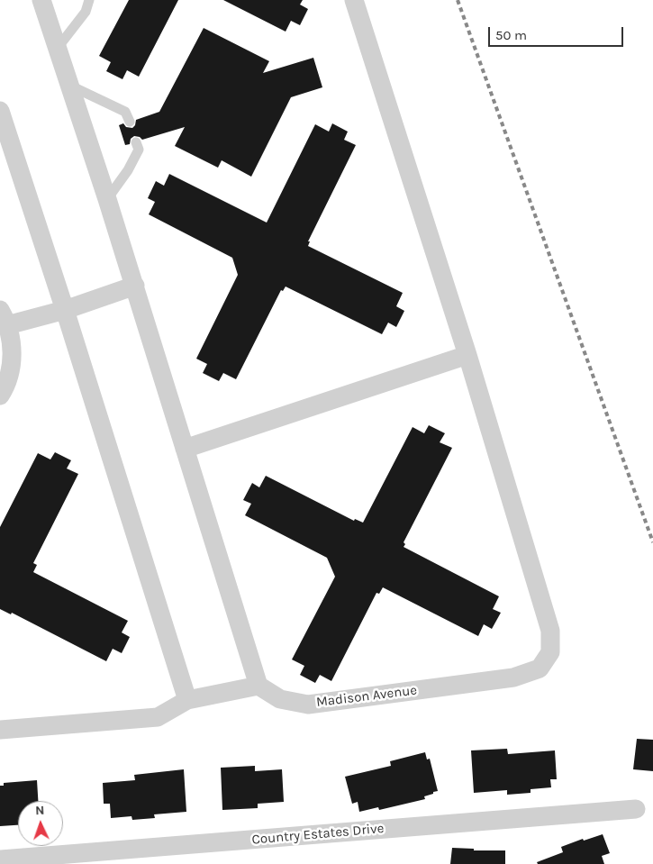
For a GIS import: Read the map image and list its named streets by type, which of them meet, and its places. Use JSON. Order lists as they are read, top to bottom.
{
  "streets": {
    "street": ["Madison Avenue", "Country Estates Drive"]
  },
  "scale_bar": "50 m",
  "north": "top"
}
